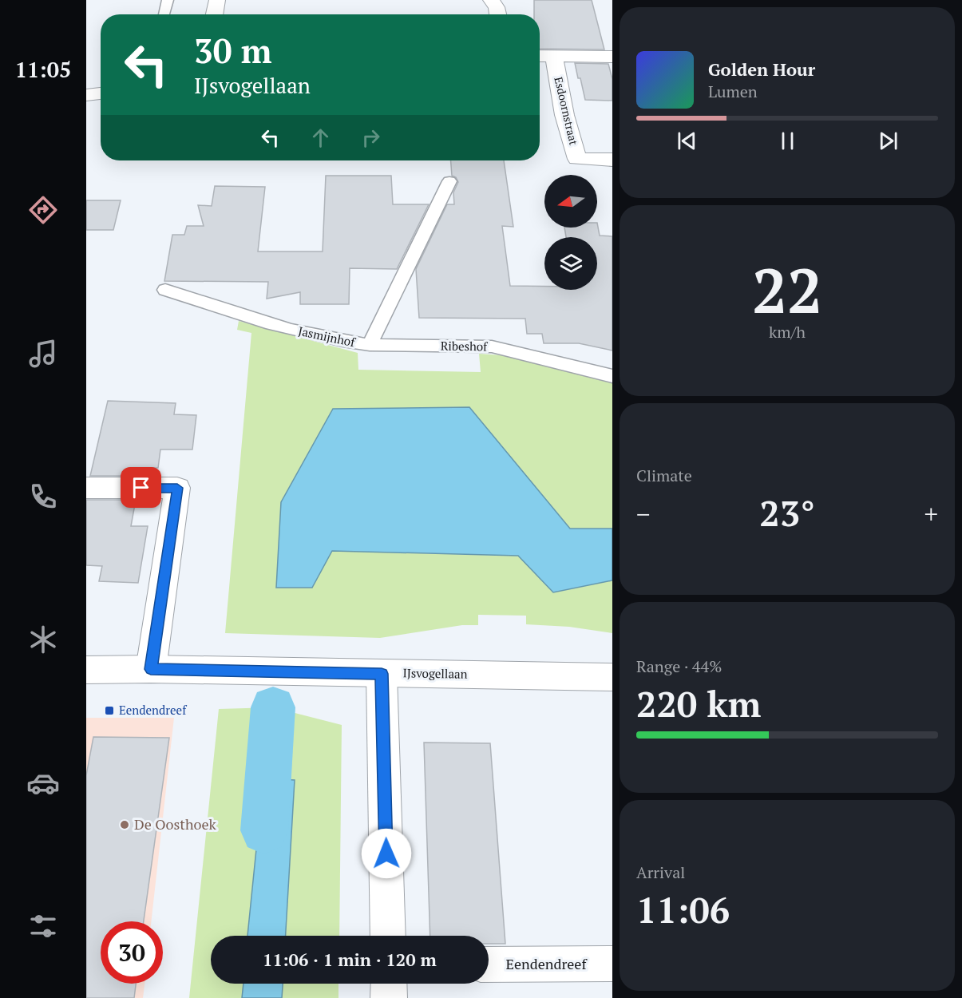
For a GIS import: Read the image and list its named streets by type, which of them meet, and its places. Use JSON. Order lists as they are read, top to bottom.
{
  "streets": {
    "street": ["Esdoornstraat", "IJsvogellaan", "Eendendreef"],
    "lane": ["Jasmijnhof", "Ribeshof"]
  },
  "crossings": [
    ["Jasmijnhof", "Ribeshof"]
  ],
  "places": {
    "transit": ["Eendendreef"],
    "other": ["De Oosthoek"]
  },
  "north": "left",
  "page": {
    "tabs": "11:05",
    "turn": ["30 m", "IJsvogellaan"],
    "song": ["Golden Hour", "Lumen"],
    "tile": [
      ["22", "km/h"],
      "Climate",
      ["Range · 44%", "220 km"],
      ["Arrival", "11:06"]
    ],
    "heat": ["−", "23°", "+"],
    "limit": "30",
    "trip": "11:06 · 1 min · 120 m"
  }
}
